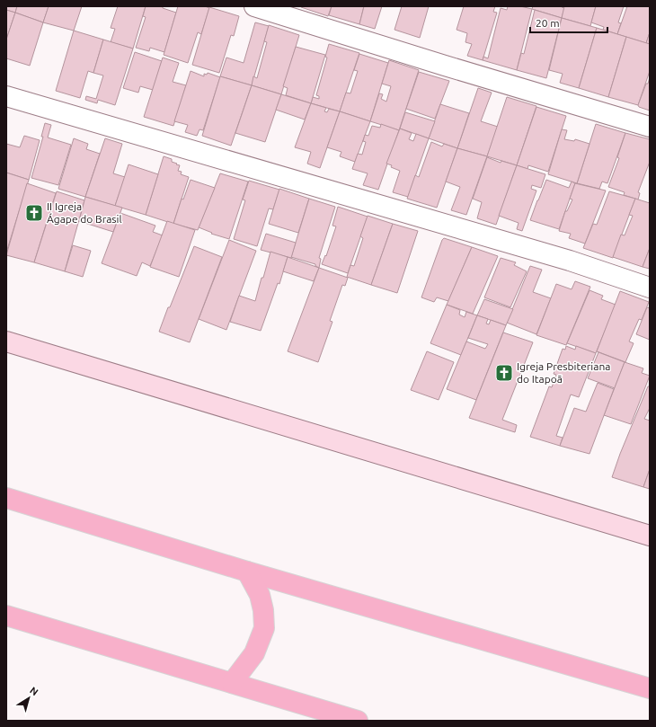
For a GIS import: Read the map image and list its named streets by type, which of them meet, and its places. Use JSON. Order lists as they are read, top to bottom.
{
  "places": {
    "church": ["II Igreja Ágape do Brasil", "Igreja Presbiteriana do Itapoã"]
  },
  "scale_bar": "20 m",
  "north": "top right"
}
